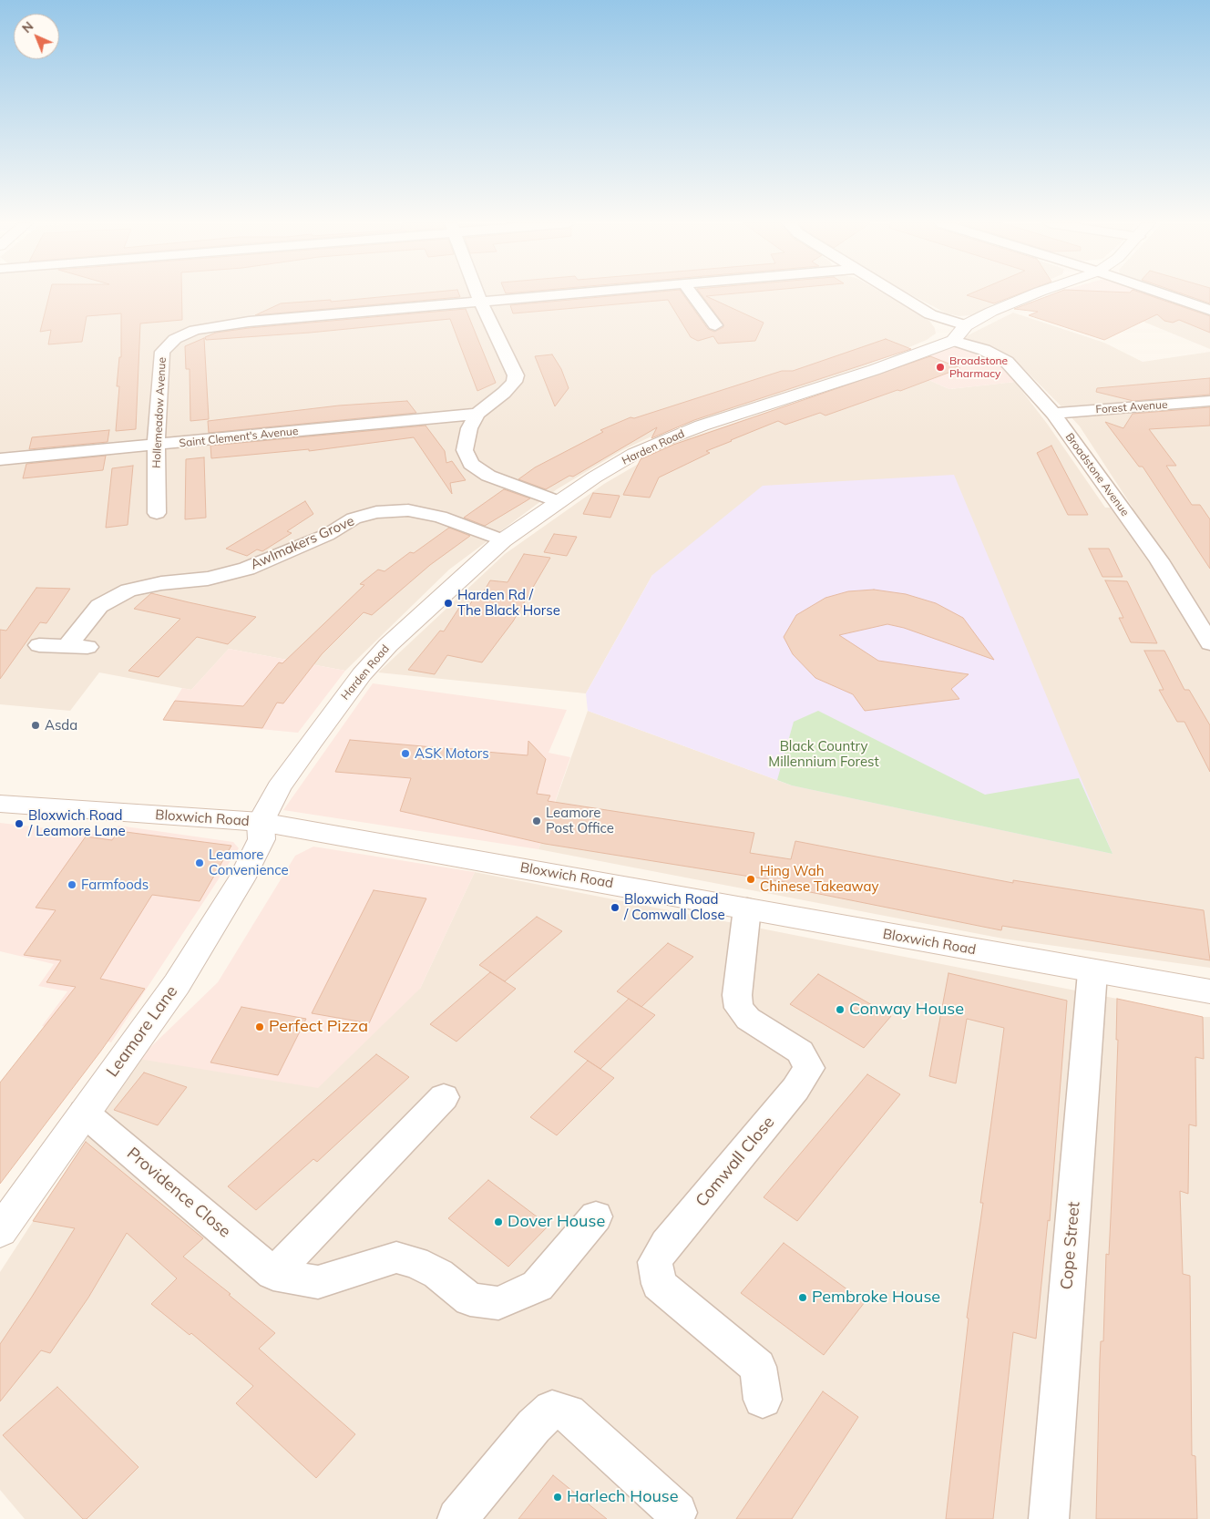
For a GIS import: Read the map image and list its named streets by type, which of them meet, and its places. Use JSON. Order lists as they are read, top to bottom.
{
  "streets": {
    "street": [
      "Forest Avenue",
      "Hollemeadow Avenue",
      "Saint Clement's Avenue",
      "Harden Road",
      "Broadstone Avenue",
      "Awlmakers Grove",
      "Bloxwich Road",
      "Leamore Lane",
      "Comwall Close",
      "Providence Close",
      "Cope Street"
    ]
  },
  "crossings": [
    ["Forest Avenue", "Broadstone Avenue"],
    ["Hollemeadow Avenue", "Saint Clement's Avenue"],
    ["Harden Road", "Broadstone Avenue"],
    ["Harden Road", "Awlmakers Grove"],
    ["Harden Road", "Bloxwich Road"],
    ["Harden Road", "Leamore Lane"],
    ["Bloxwich Road", "Leamore Lane"],
    ["Bloxwich Road", "Comwall Close"],
    ["Bloxwich Road", "Cope Street"],
    ["Leamore Lane", "Providence Close"]
  ],
  "parks": ["Black Country Millennium Forest"],
  "places": [
    "Broadstone Pharmacy",
    "Harden Rd / The Black Horse",
    "Asda",
    "ASK Motors",
    "Leamore Post Office",
    "Bloxwich Road / Leamore Lane",
    "Leamore Convenience",
    "Hing Wah Chinese Takeaway",
    "Farmfoods",
    "Bloxwich Road / Comwall Close",
    "Conway House",
    "Perfect Pizza",
    "Dover House",
    "Pembroke House",
    "Harlech House"
  ],
  "north": "top left"
}
